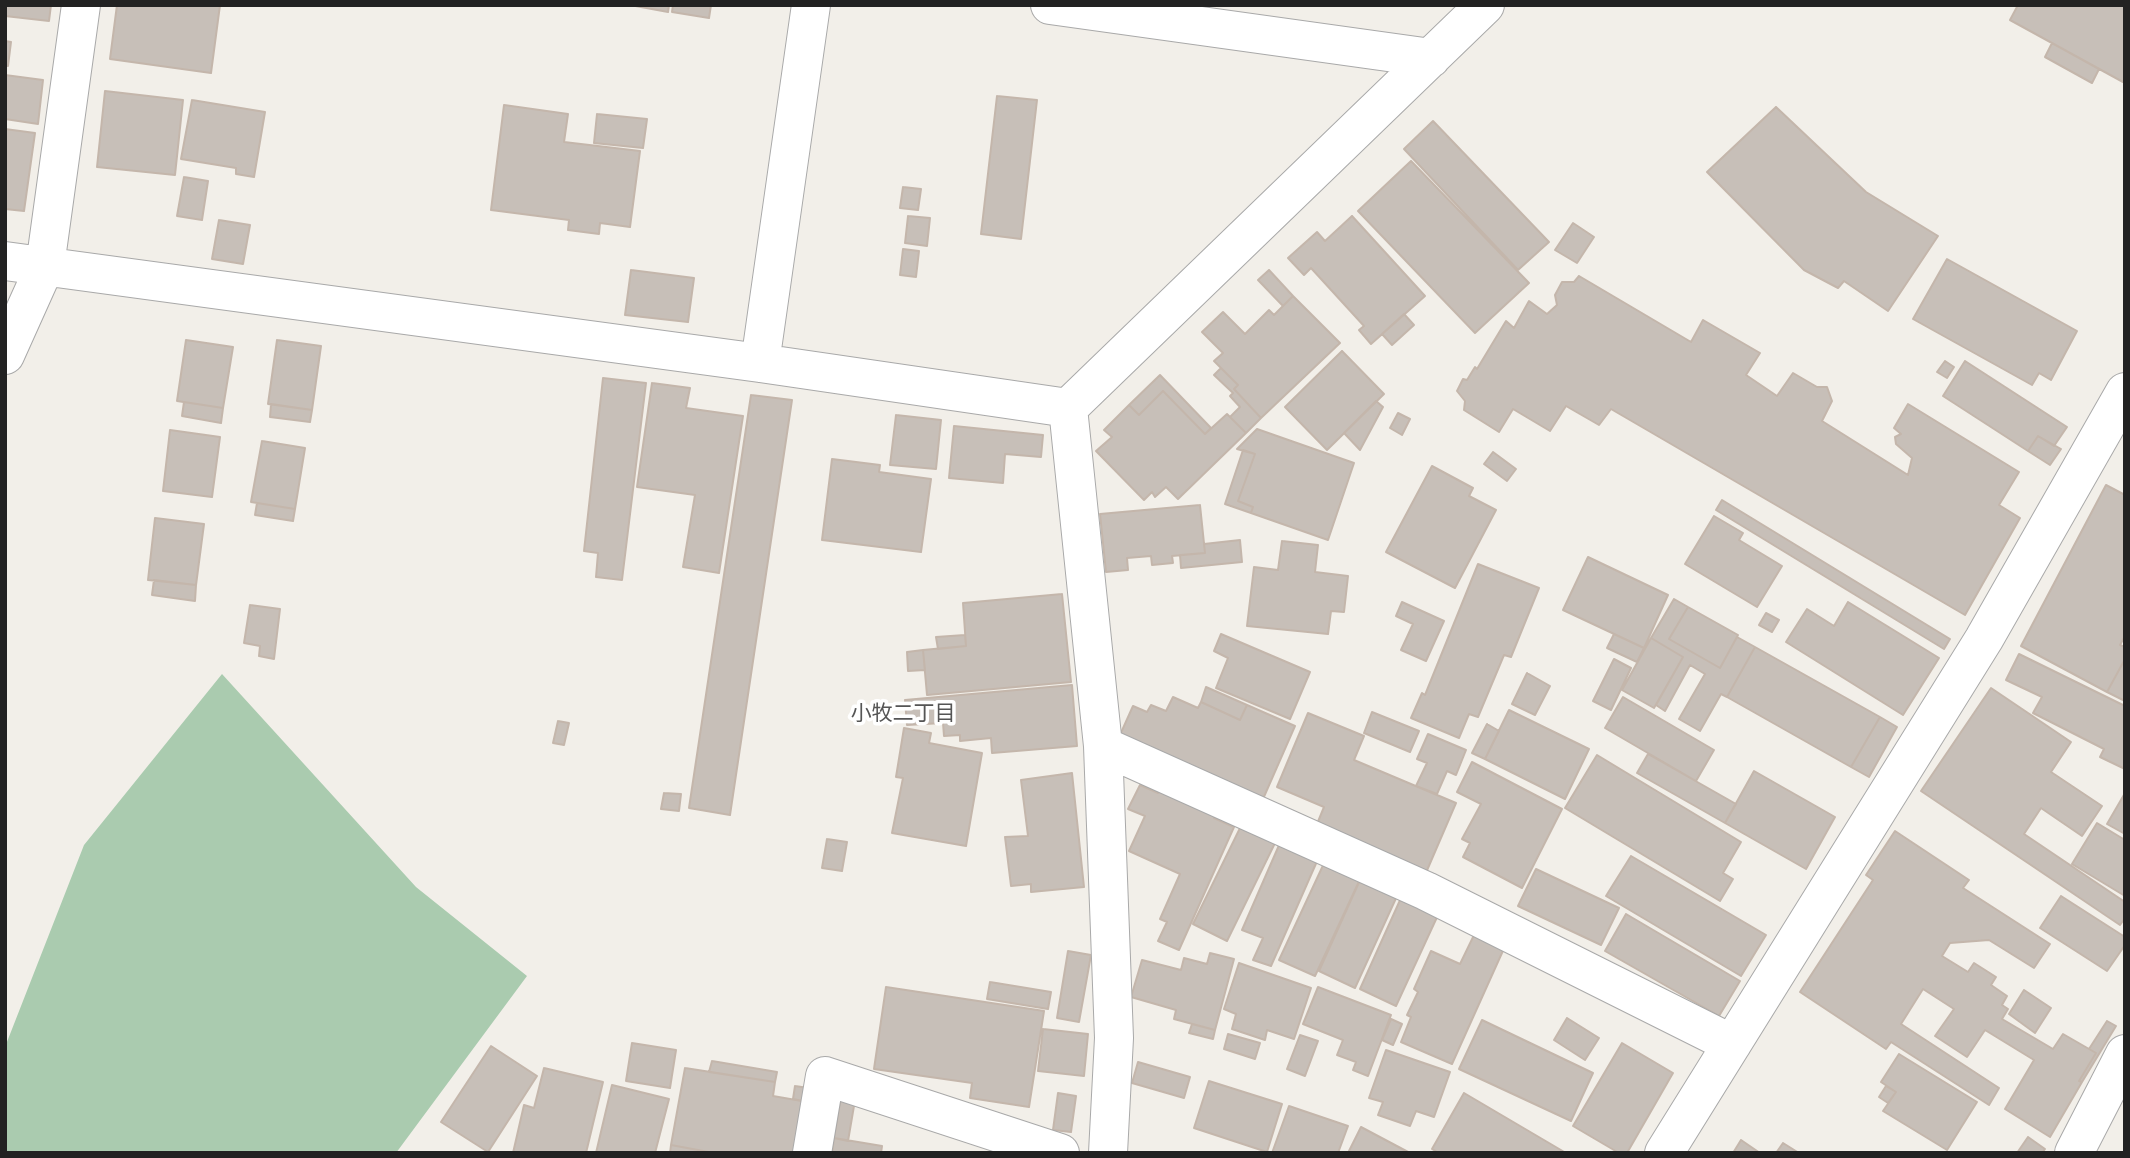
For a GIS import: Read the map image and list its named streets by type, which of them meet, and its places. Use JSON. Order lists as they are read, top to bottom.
{
  "districts": ["小牧二丁目"]
}
